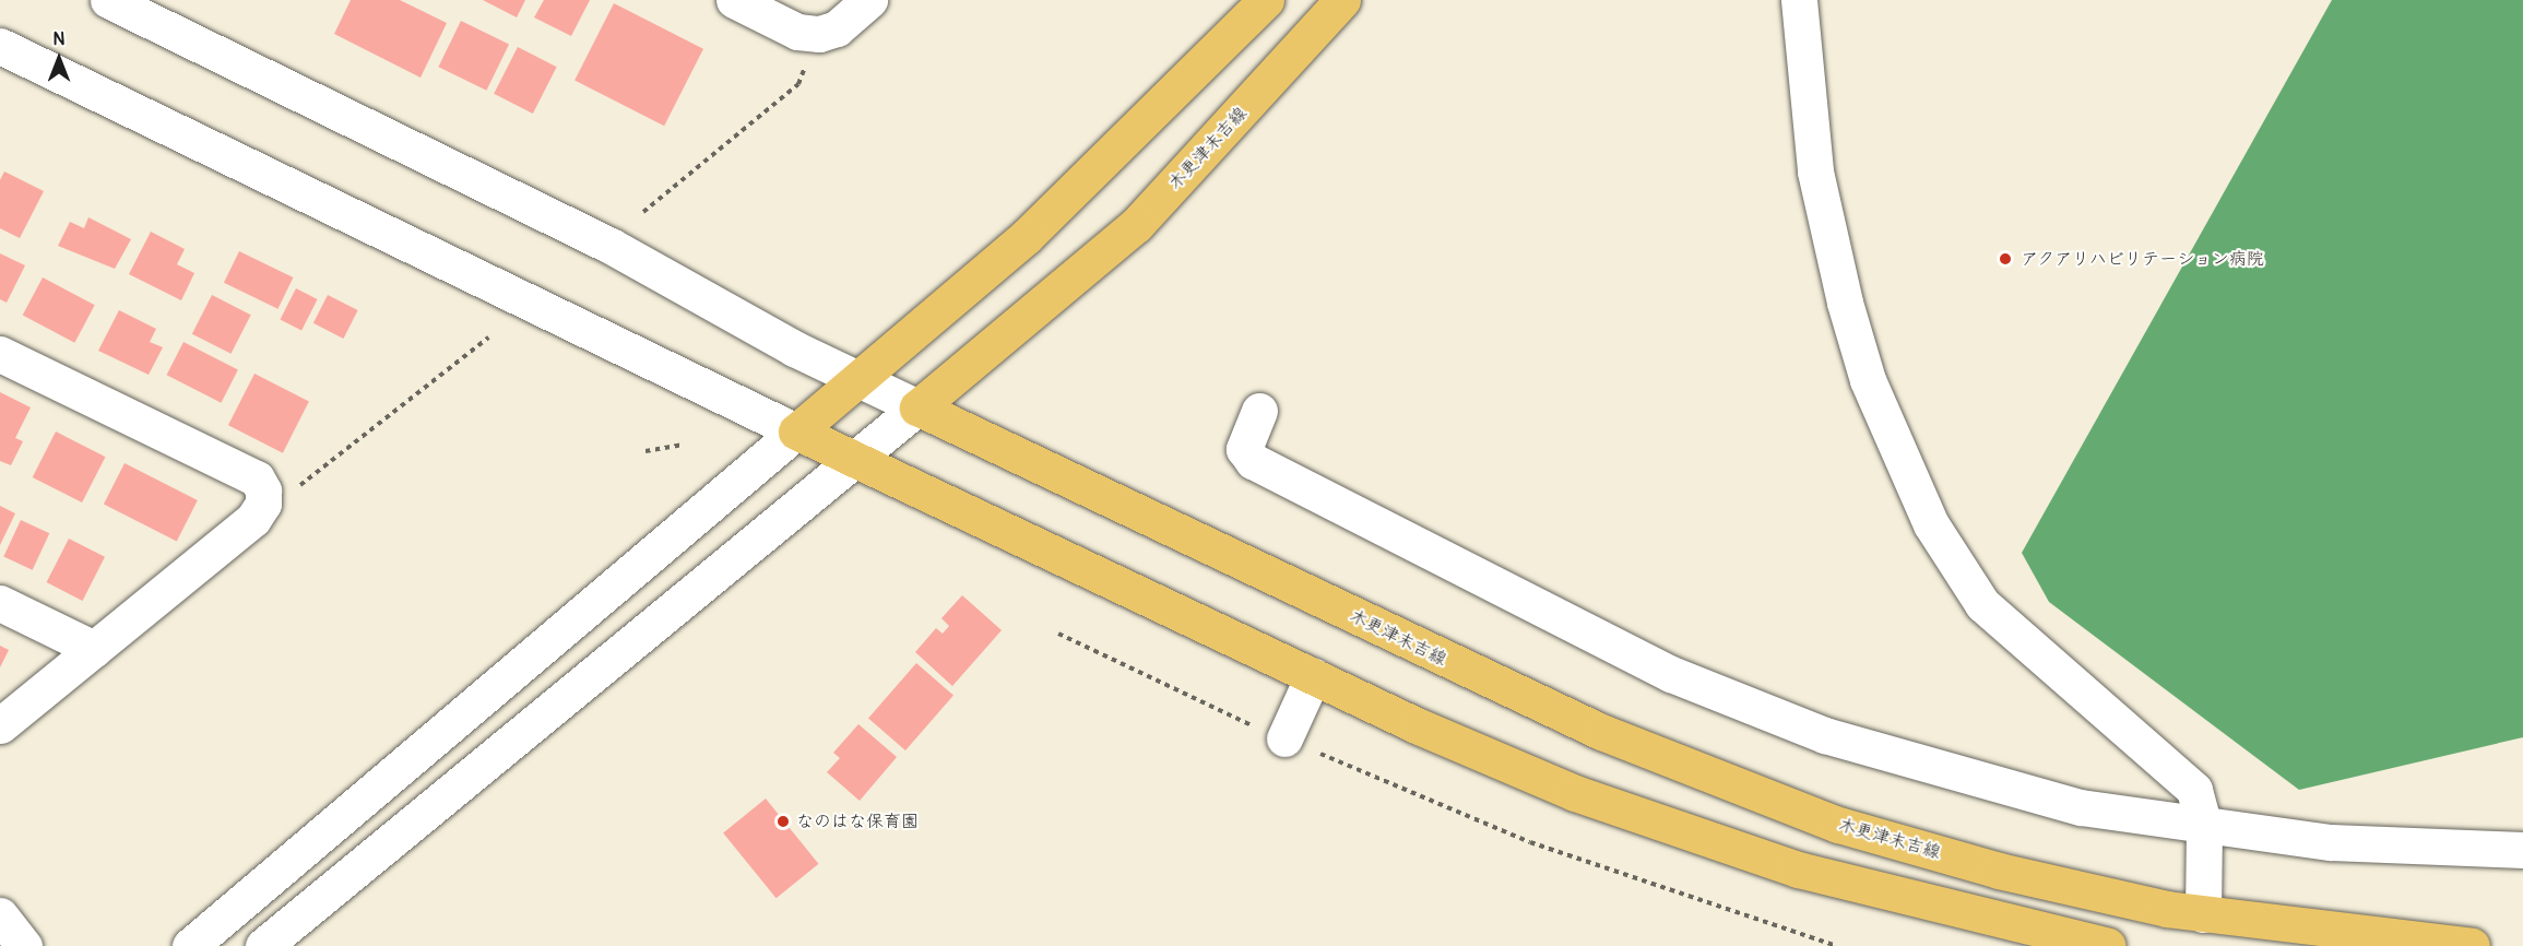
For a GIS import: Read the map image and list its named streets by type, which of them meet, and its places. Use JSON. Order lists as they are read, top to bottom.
{
  "streets": {
    "main road": ["木更津末吉線"]
  },
  "places": ["アクアリハビリテーション病院", "なのはな保育園"],
  "north": "top"
}
